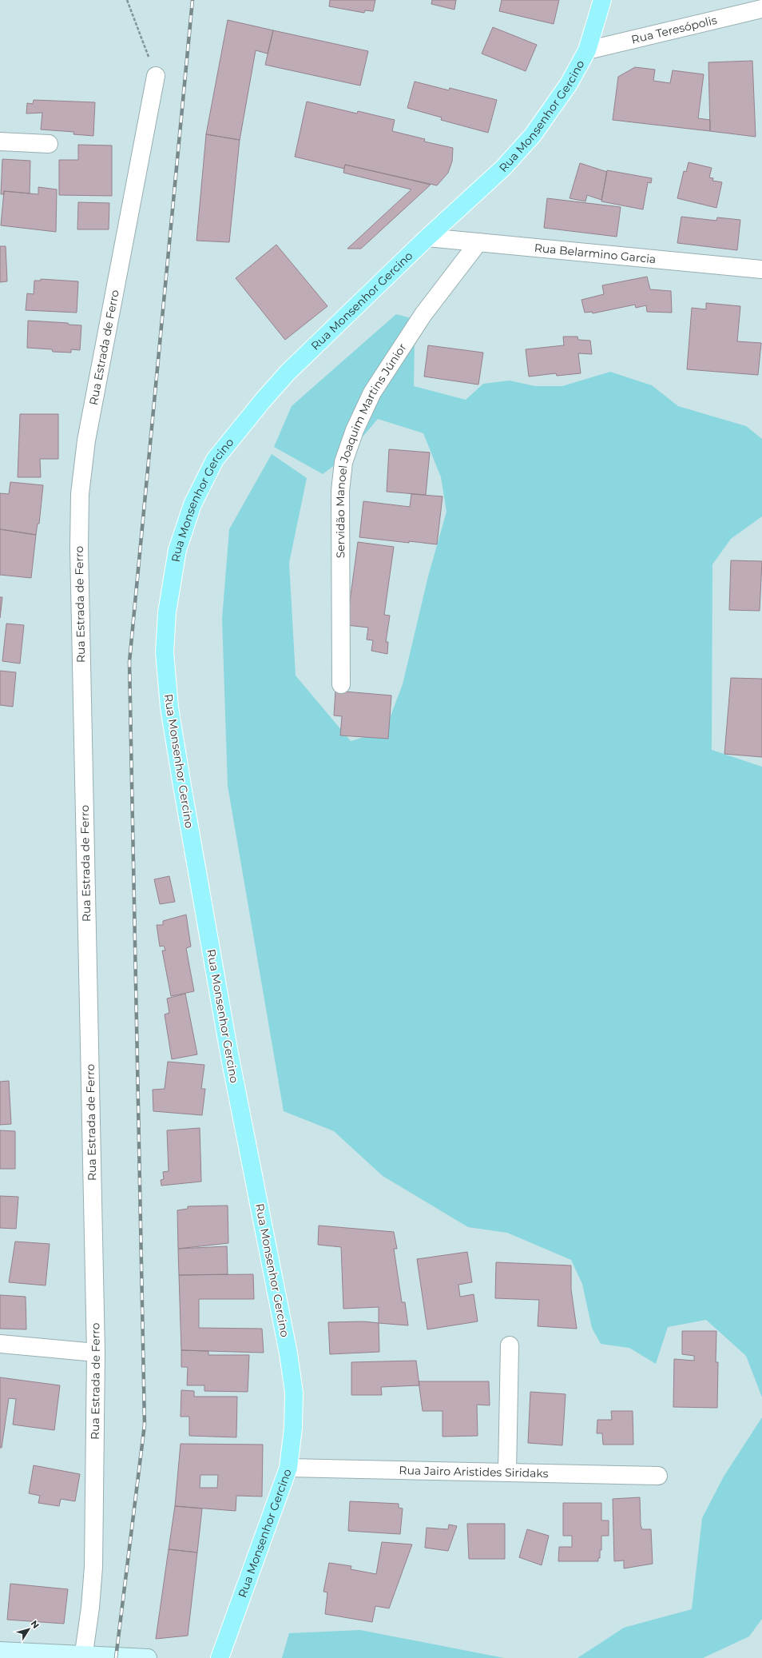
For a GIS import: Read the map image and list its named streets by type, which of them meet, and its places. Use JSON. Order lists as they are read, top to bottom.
{
  "streets": {
    "main road": ["Rua Monsenhor Gercino"],
    "street": [
      "Rua Teresópolis",
      "Rua Belarmino Garcia",
      "Rua Estrada de Ferro",
      "Servidão Manoel Joaquim Martins Júnior",
      "Rua Jairo Aristides Siridaks"
    ]
  },
  "crossings": [
    ["Rua Teresópolis", "Rua Monsenhor Gercino"],
    ["Rua Monsenhor Gercino", "Rua Belarmino Garcia"],
    ["Rua Monsenhor Gercino", "Rua Jairo Aristides Siridaks"],
    ["Rua Belarmino Garcia", "Servidão Manoel Joaquim Martins Júnior"]
  ],
  "north": "top right"
}
